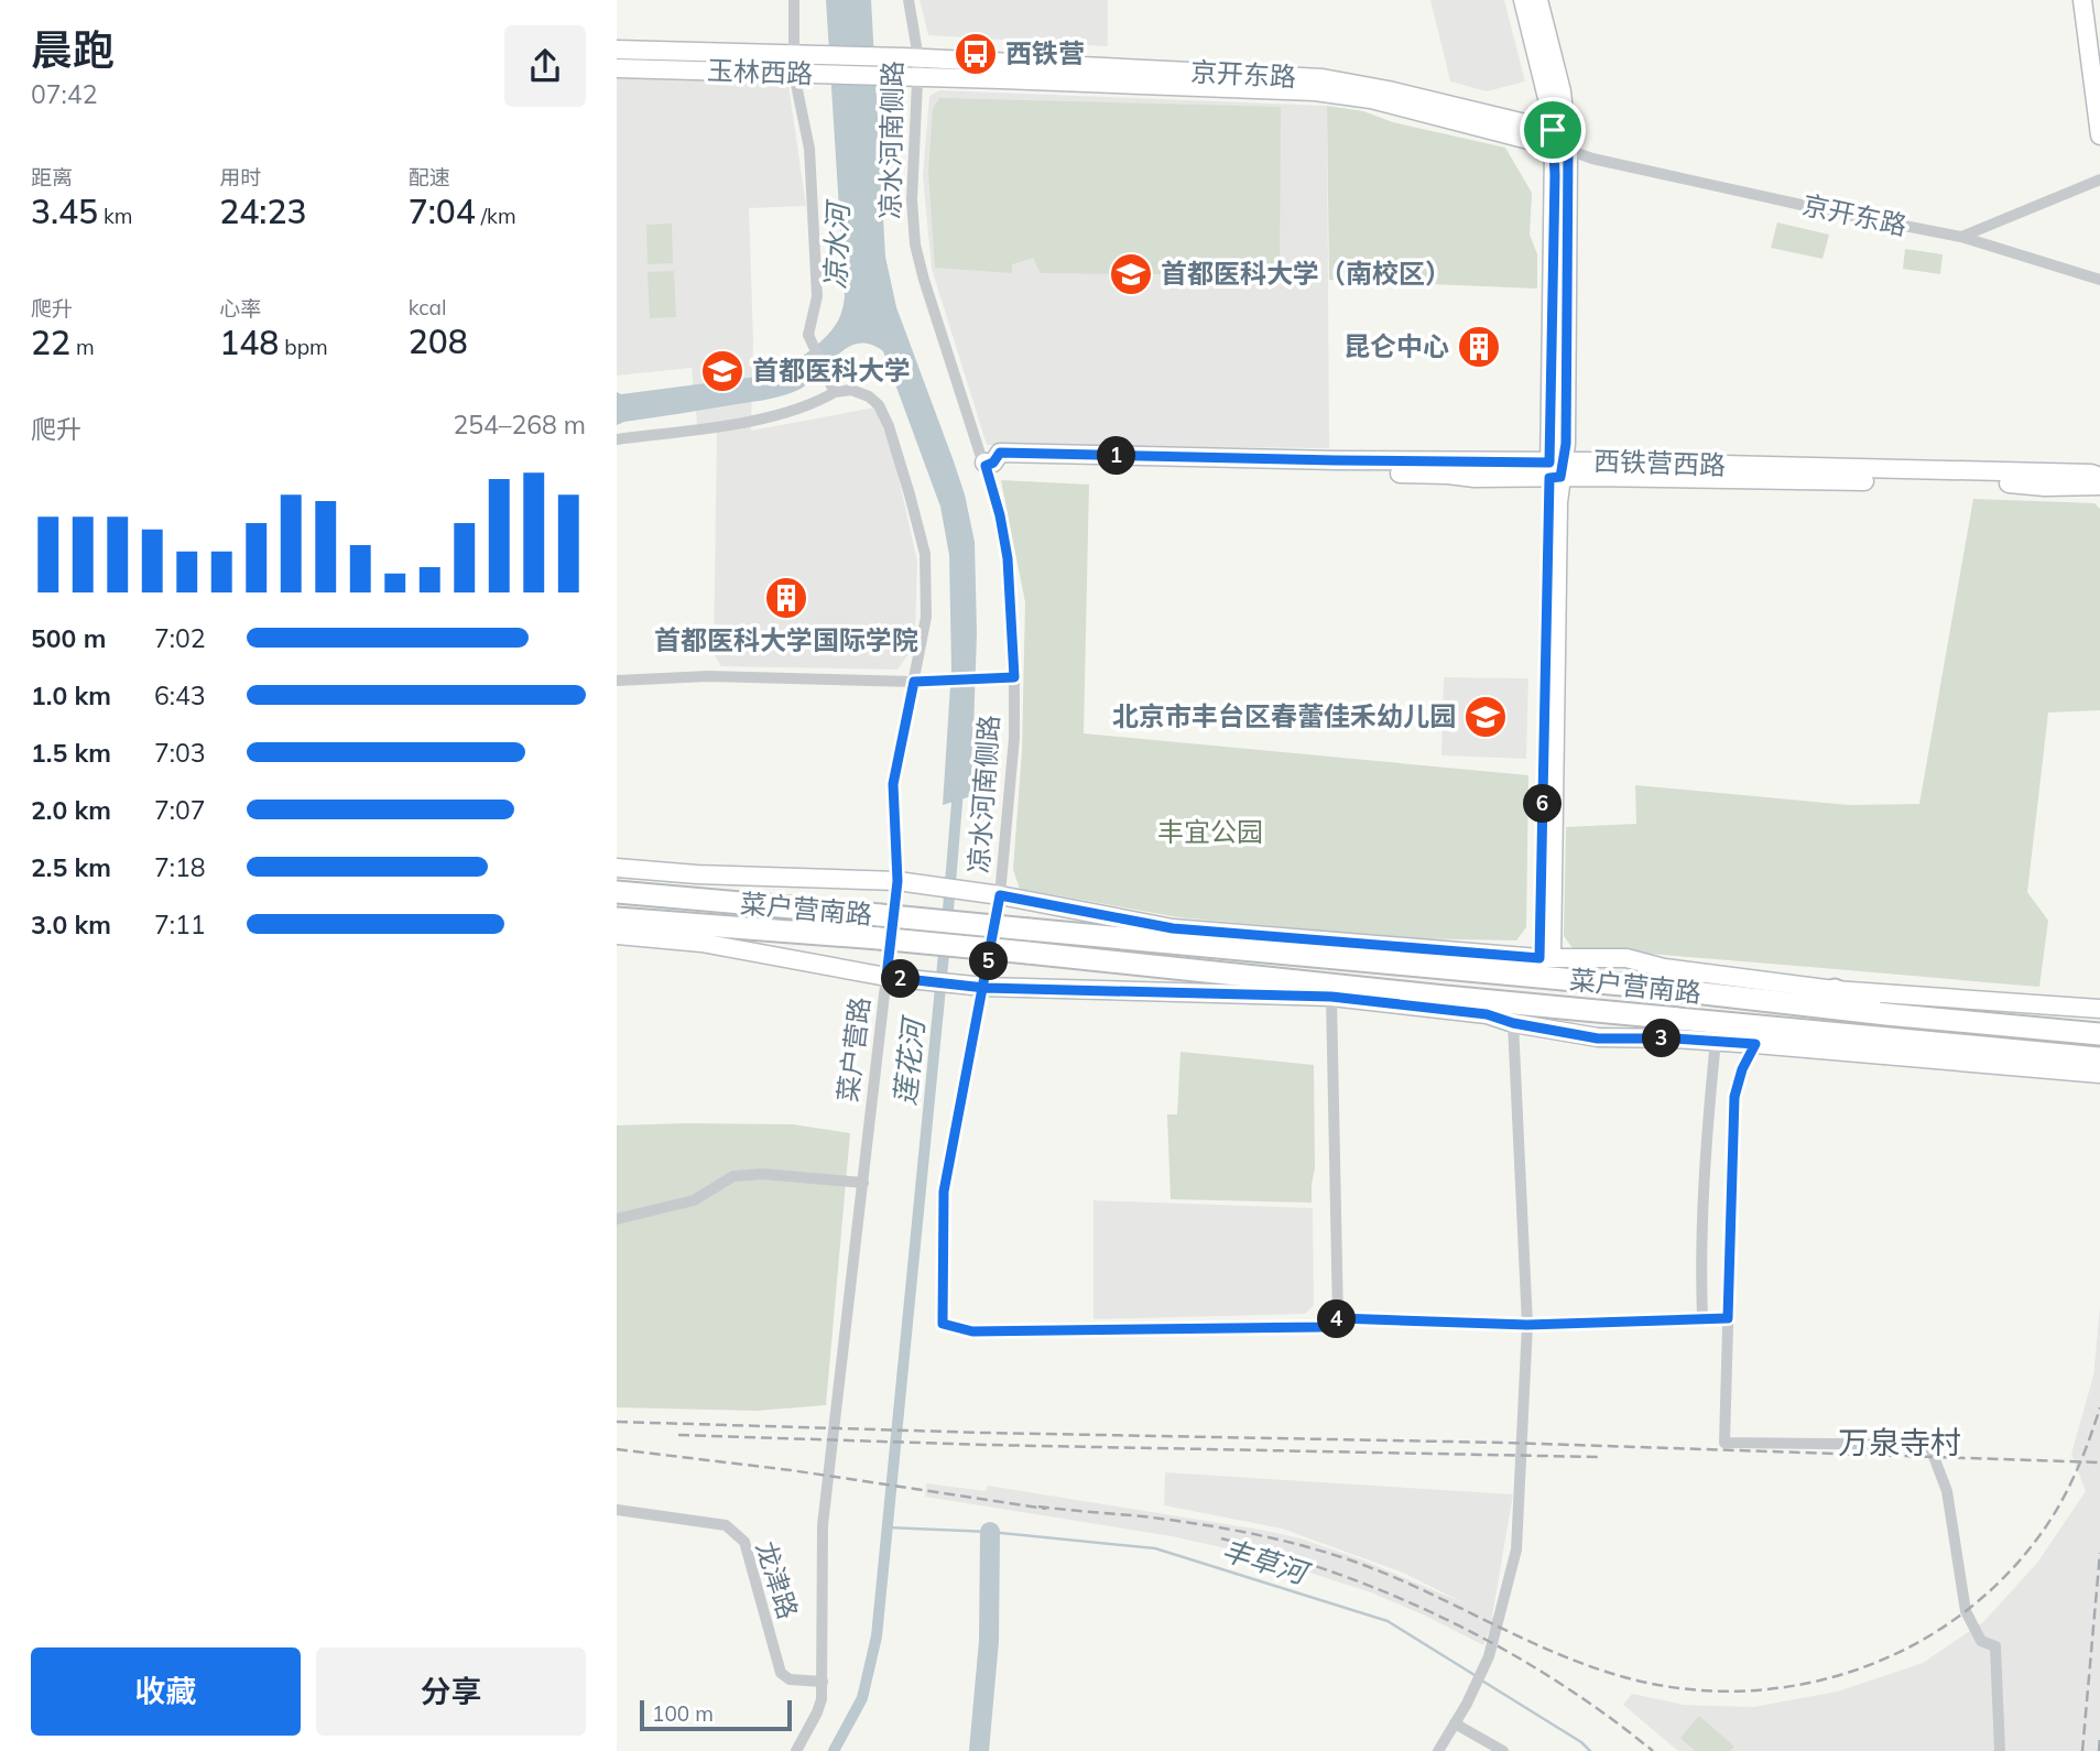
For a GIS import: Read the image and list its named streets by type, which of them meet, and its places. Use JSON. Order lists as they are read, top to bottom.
{
  "streets": {
    "highway": ["菜户营南路"],
    "street": [
      "玉林西路",
      "京开东路",
      "凉水河南侧路",
      "西铁营西路",
      "菜户营路",
      "龙津路"
    ]
  },
  "crossings": [
    ["玉林西路", "京开东路"],
    ["玉林西路", "凉水河南侧路"],
    ["京开东路", "凉水河南侧路"],
    ["凉水河南侧路", "西铁营西路"],
    ["凉水河南侧路", "菜户营南路"],
    ["菜户营南路", "菜户营路"],
    ["菜户营路", "龙津路"]
  ],
  "districts": ["万泉寺村"],
  "water": ["凉水河", "莲花河", "丰草河"],
  "parks": ["丰宜公园"],
  "places": {
    "bus stop": ["西铁营"],
    "school or university": ["首都医科大学（南校区）", "首都医科大学", "北京市丰台区春蕾佳禾幼儿园"],
    "building": ["昆仑中心", "首都医科大学国际学院"]
  },
  "scale_bar": "100 m",
  "page": {
    "heading": ["晨跑", "07:42"],
    "stats": [
      ["距离", "3.45 km"],
      ["用时", "24:23"],
      ["配速", "7:04 /km"],
      ["爬升", "22 m"],
      ["心率", "148 bpm"],
      ["kcal", "208"]
    ],
    "chart": ["爬升", "254–268 m"],
    "pins": [
      "1",
      "6",
      "5",
      "2",
      "3",
      "4"
    ],
    "list": [
      {
        "name": "500 m",
        "note": "7:02"
      },
      {
        "name": "1.0 km",
        "note": "6:43"
      },
      {
        "name": "1.5 km",
        "note": "7:03"
      },
      {
        "name": "2.0 km",
        "note": "7:07"
      },
      {
        "name": "2.5 km",
        "note": "7:18"
      },
      {
        "name": "3.0 km",
        "note": "7:11"
      }
    ],
    "buttons": ["收藏", "分享"],
    "scale": "100 m"
  }
}
